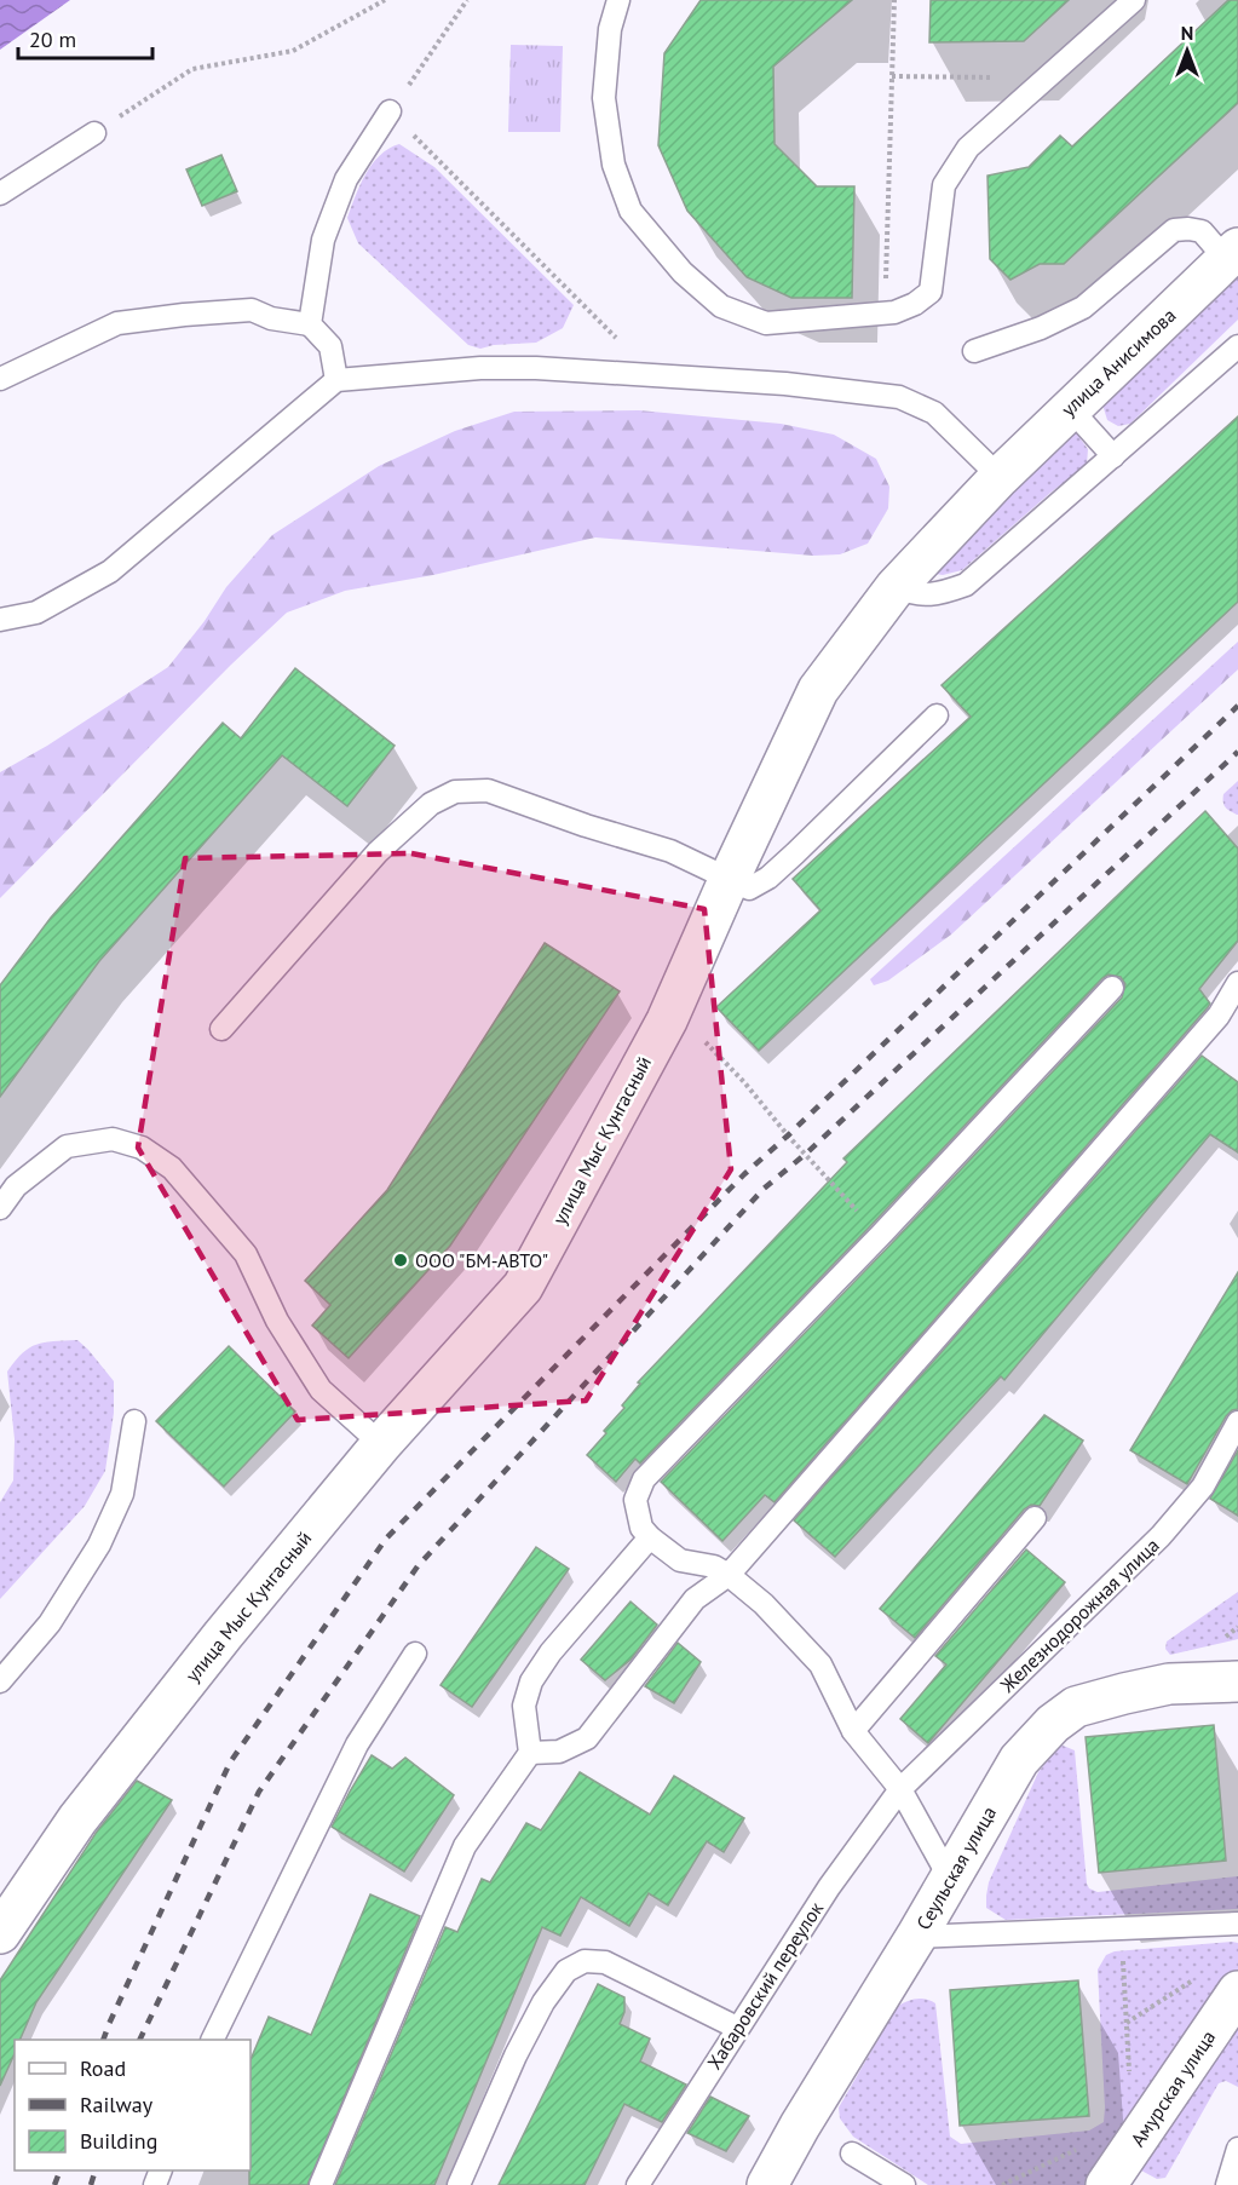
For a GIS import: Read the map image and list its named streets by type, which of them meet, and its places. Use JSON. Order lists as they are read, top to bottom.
{
  "streets": {
    "street": [
      "улица Анисимова",
      "улица Мыс Кунгасный",
      "Сеульская улица",
      "Амурская улица"
    ],
    "lane": ["Железнодорожная улица", "Хабаровский переулок"]
  },
  "crossings": [
    ["улица Анисимова", "улица Мыс Кунгасный"],
    ["Железнодорожная улица", "Хабаровский переулок"]
  ],
  "places": ["ООО \"БМ-АВТО\""],
  "legend": ["Road", "Railway", "Building"],
  "scale_bar": "20 m",
  "north": "top"
}
